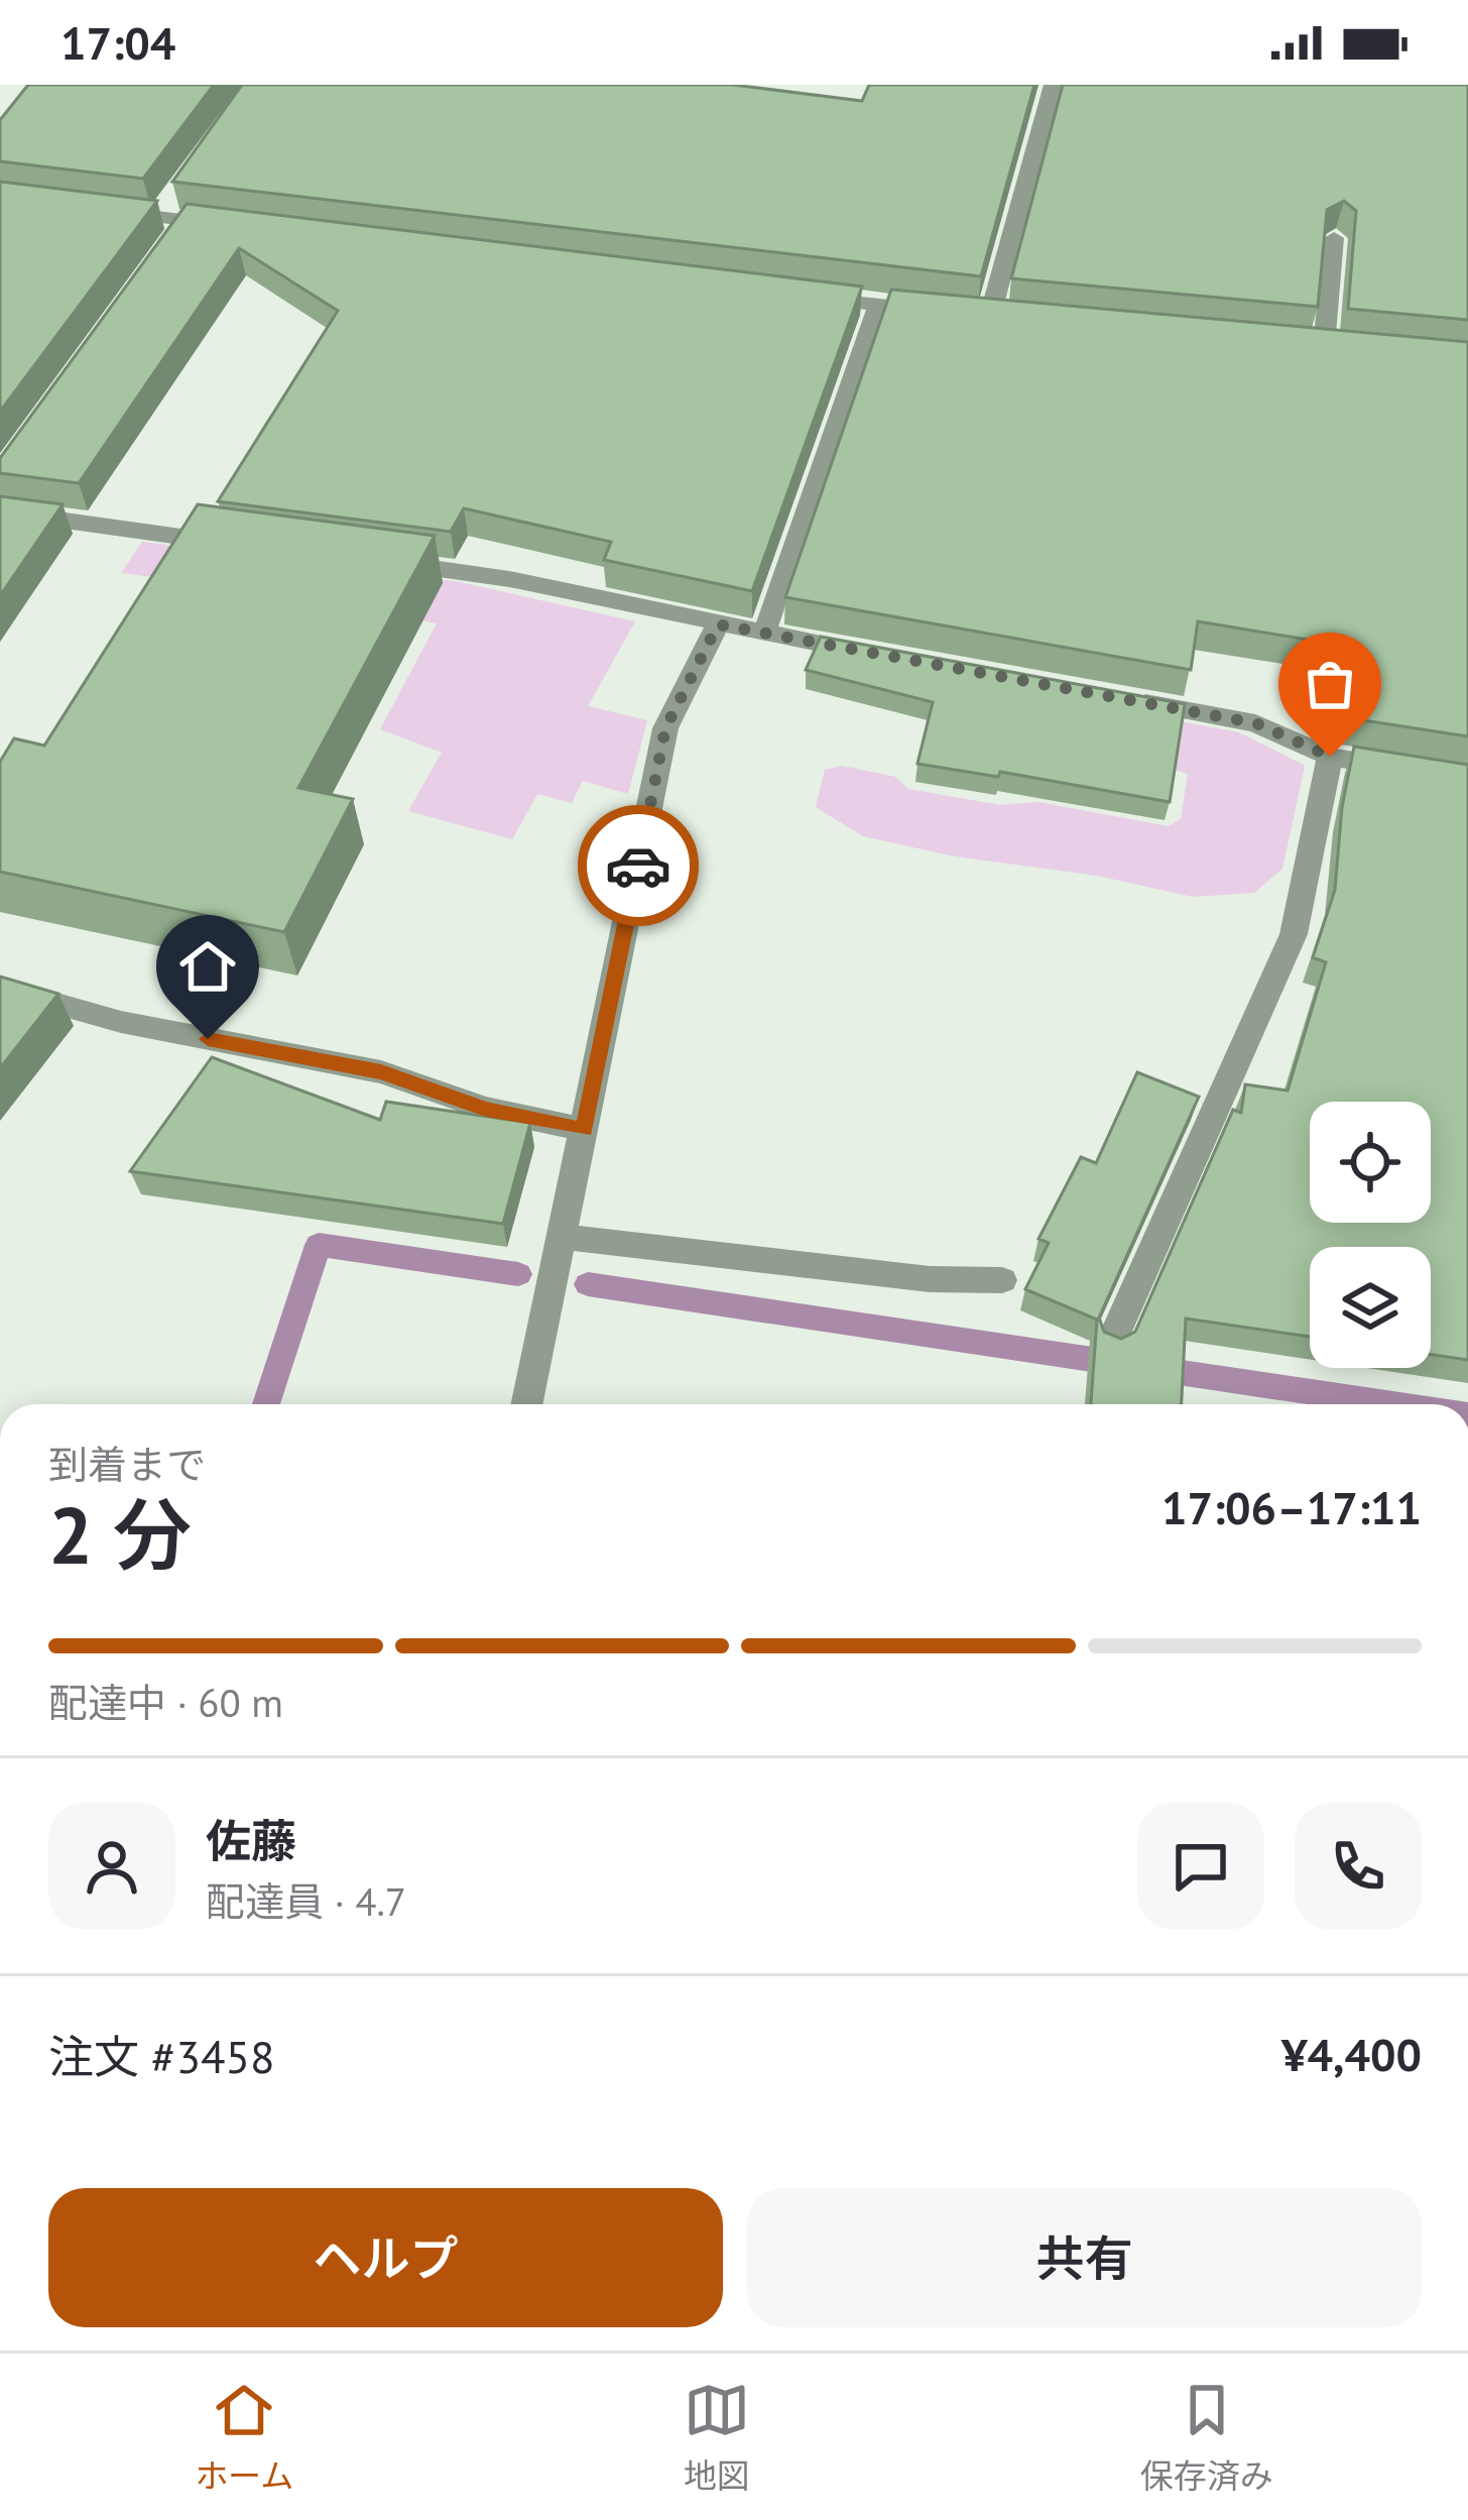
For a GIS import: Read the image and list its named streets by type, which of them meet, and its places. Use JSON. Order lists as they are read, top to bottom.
{
  "page": {
    "status": "17:04",
    "heading": ["2 分", "到着まで", "17:06–17:11"],
    "panel": [
      "佐藤",
      "配達員 · 4.7",
      "注文 #3458",
      "¥4,400"
    ],
    "bar": "配達中 · 60 m",
    "buttons": ["ヘルプ", "共有"],
    "tabs": ["ホーム", "地図", "保存済み"]
  }
}
